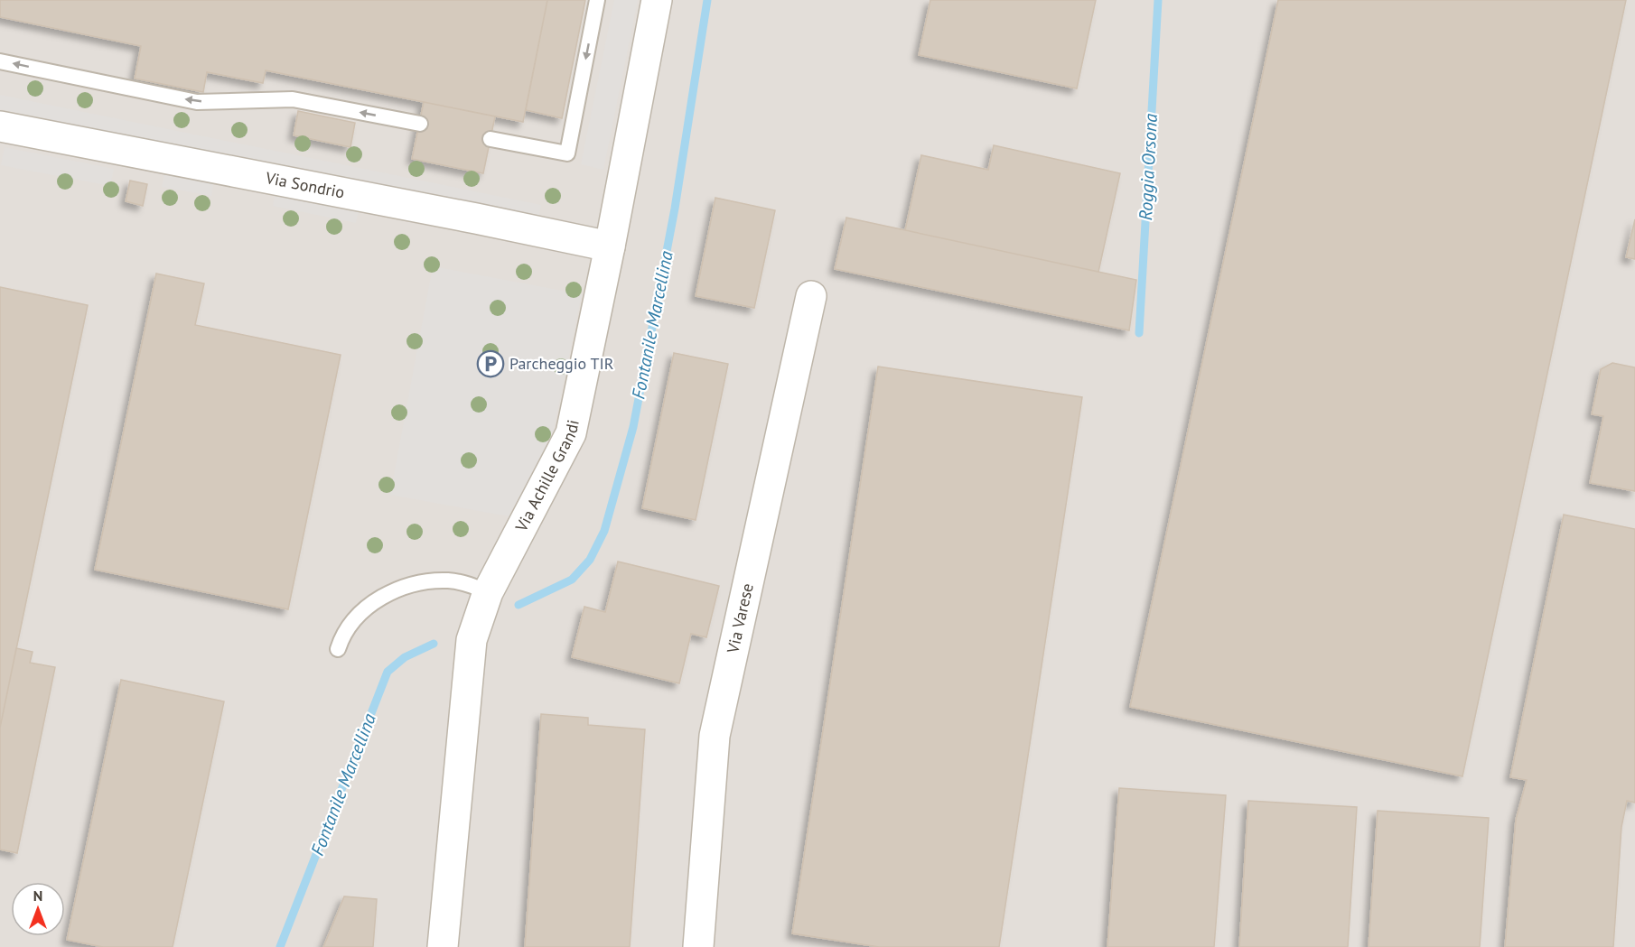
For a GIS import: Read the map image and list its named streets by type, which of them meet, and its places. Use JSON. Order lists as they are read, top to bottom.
{
  "streets": {
    "street": ["Via Sondrio", "Via Achille Grandi", "Via Varese"]
  },
  "crossings": [
    ["Via Sondrio", "Via Achille Grandi"]
  ],
  "water": ["Roggia Orsona", "Fontanile Marcellina"],
  "places": {
    "parking": ["Parcheggio TIR"]
  },
  "north": "top"
}
